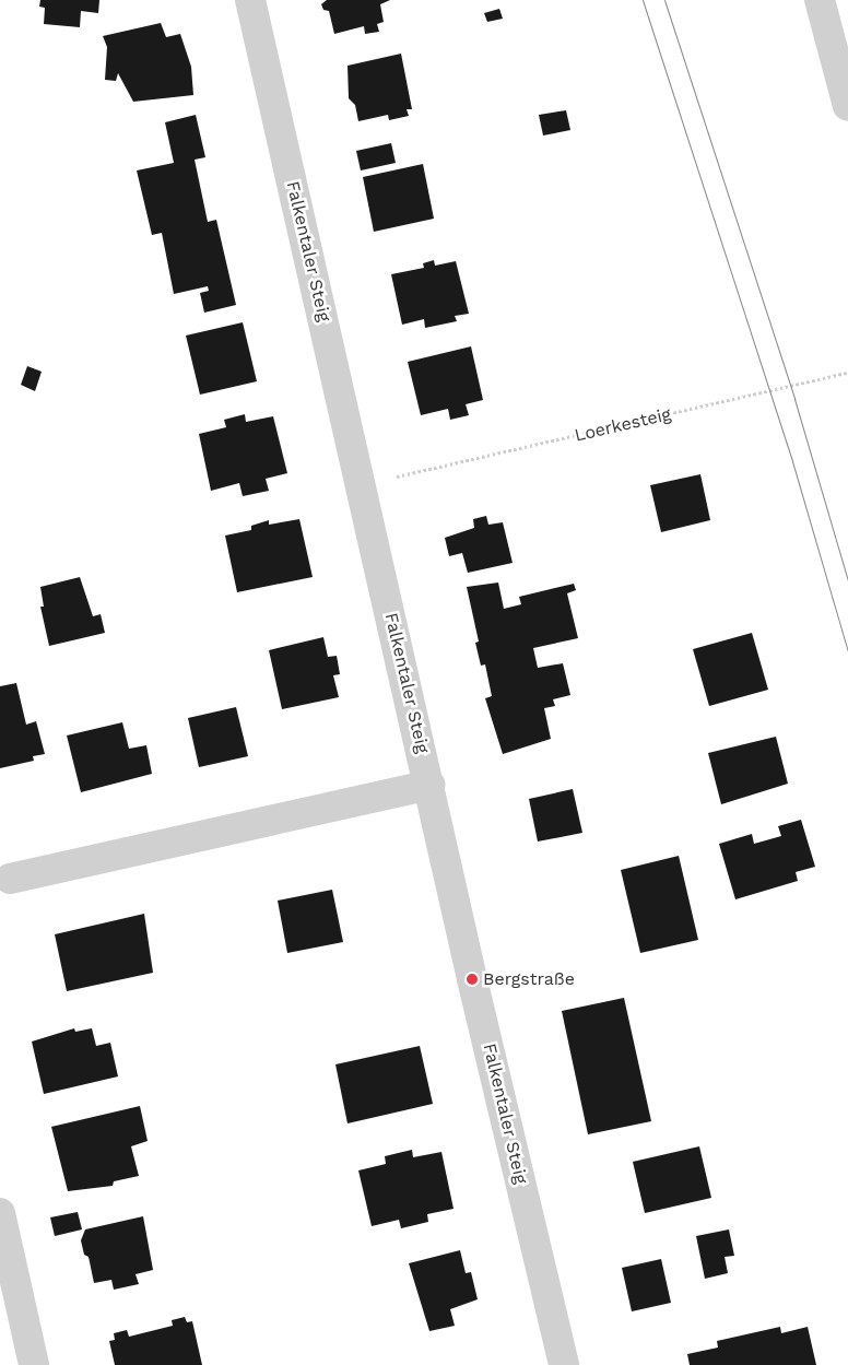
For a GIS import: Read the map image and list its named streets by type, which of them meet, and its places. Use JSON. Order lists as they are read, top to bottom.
{
  "streets": {
    "street": ["Falkentaler Steig"],
    "path": ["Loerkesteig"]
  },
  "places": ["Bergstraße"]
}
